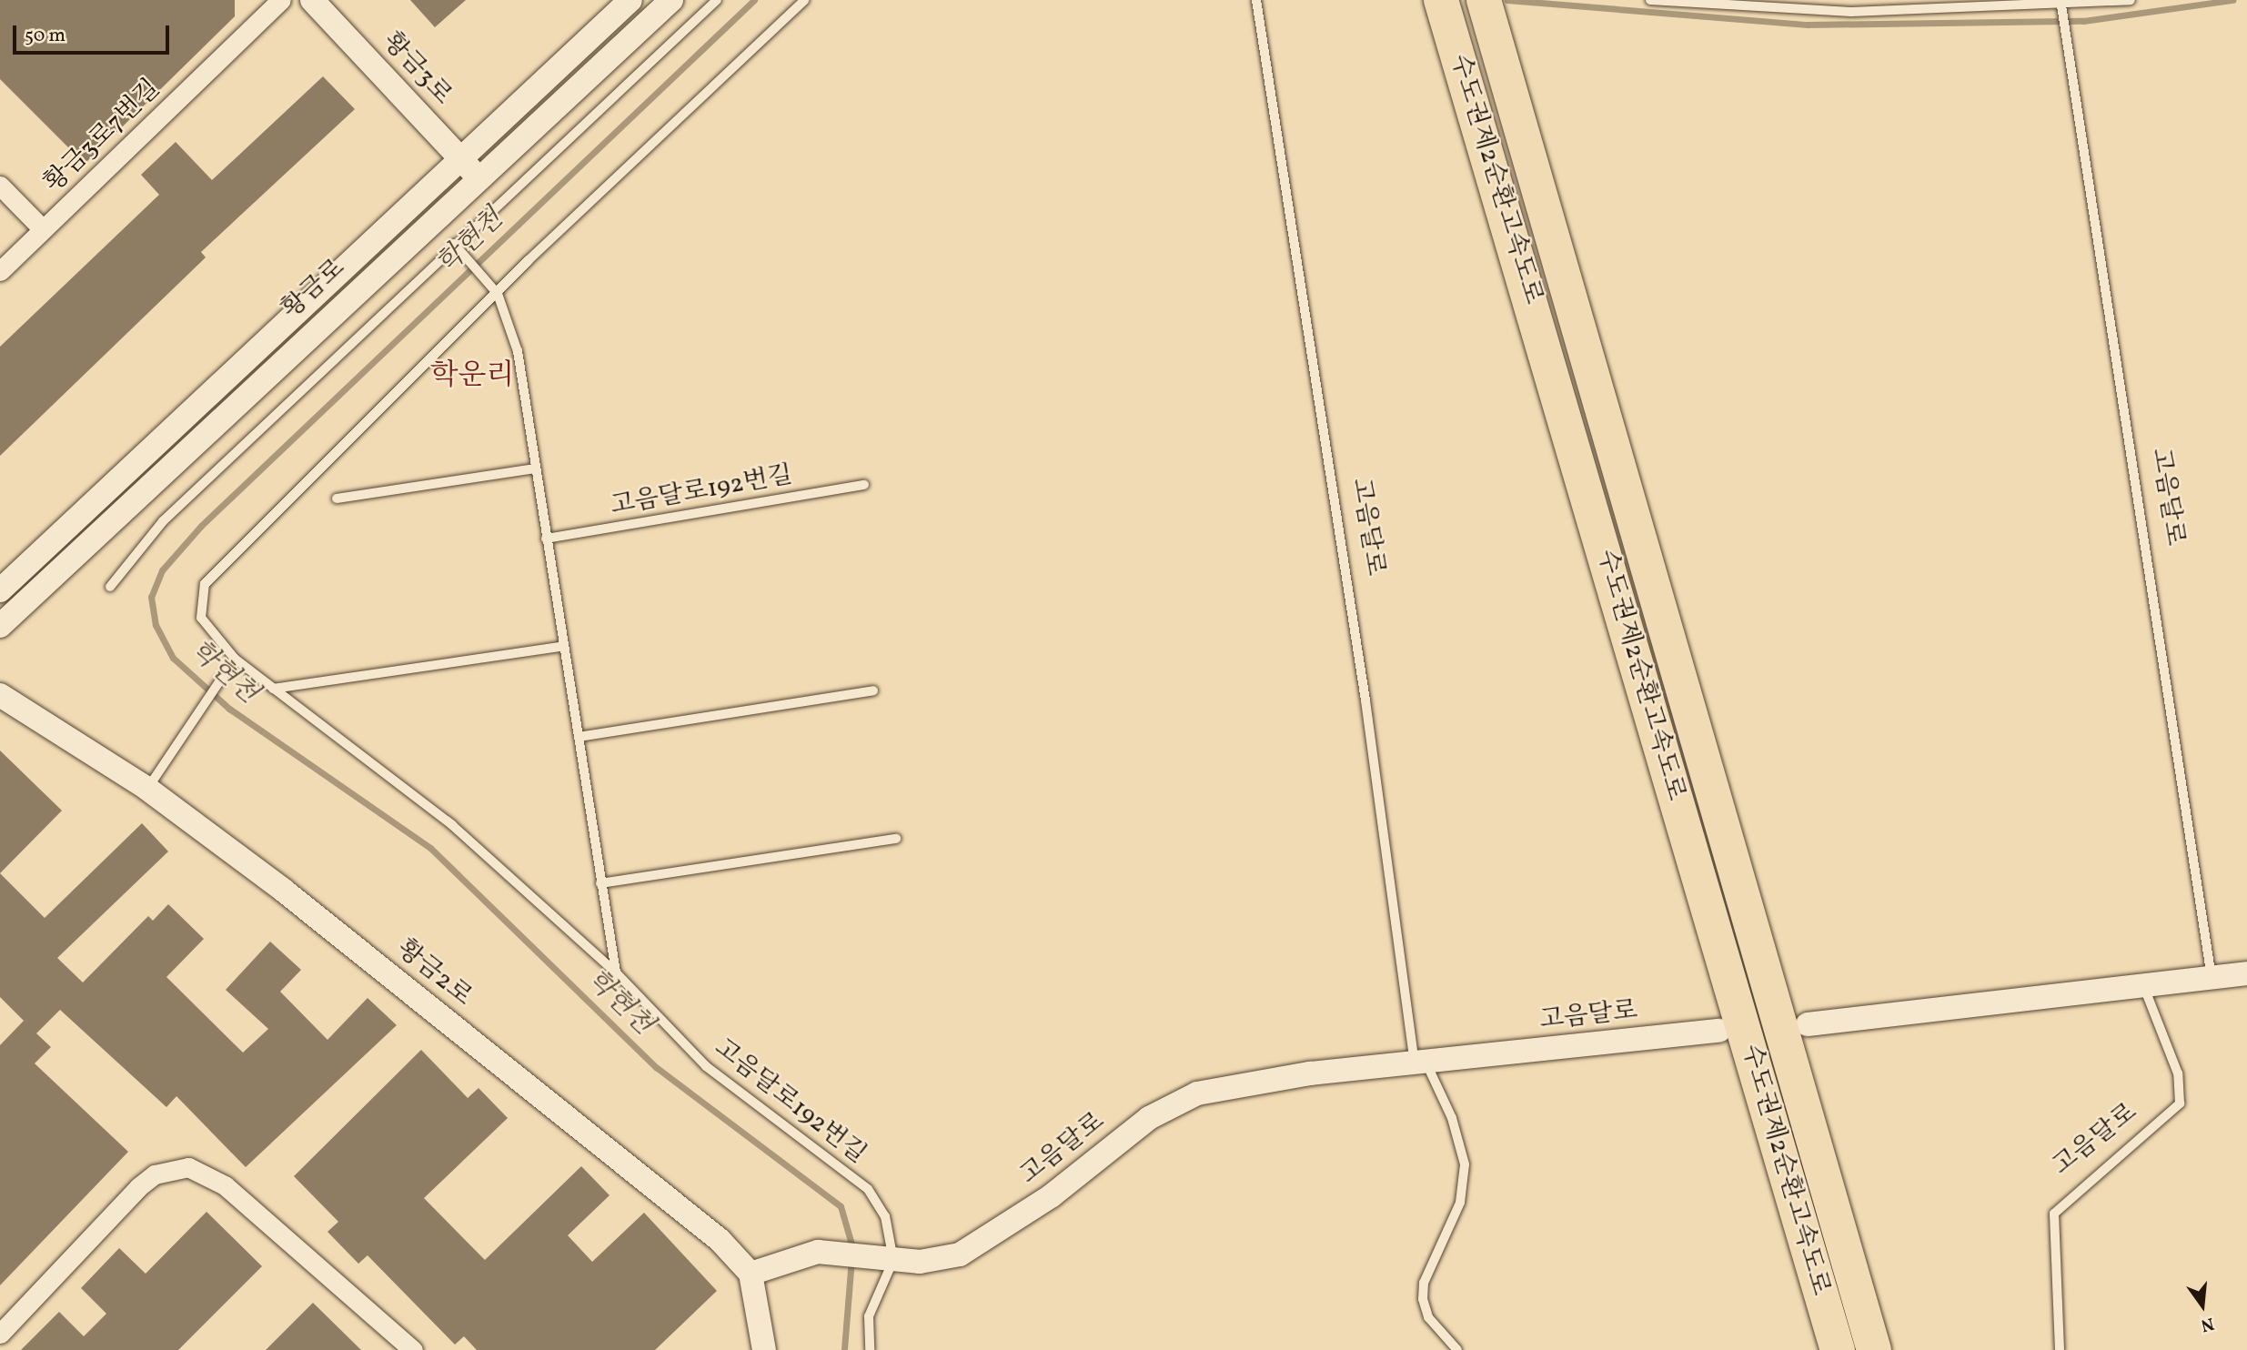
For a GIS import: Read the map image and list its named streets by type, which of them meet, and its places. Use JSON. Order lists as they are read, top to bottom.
{
  "streets": {
    "highway": ["수도권제2순환고속도로"],
    "street": [
      "황금3로",
      "황금3로7번길",
      "황금로",
      "고음달로",
      "황금2로"
    ],
    "lane": ["고음달로192번길"]
  },
  "crossings": [
    ["황금3로", "황금로"],
    ["고음달로192번길", "고음달로"],
    ["고음달로", "황금2로"]
  ],
  "districts": ["학운리"],
  "water": ["학현천"],
  "scale_bar": "50 m",
  "north": "bottom"
}
